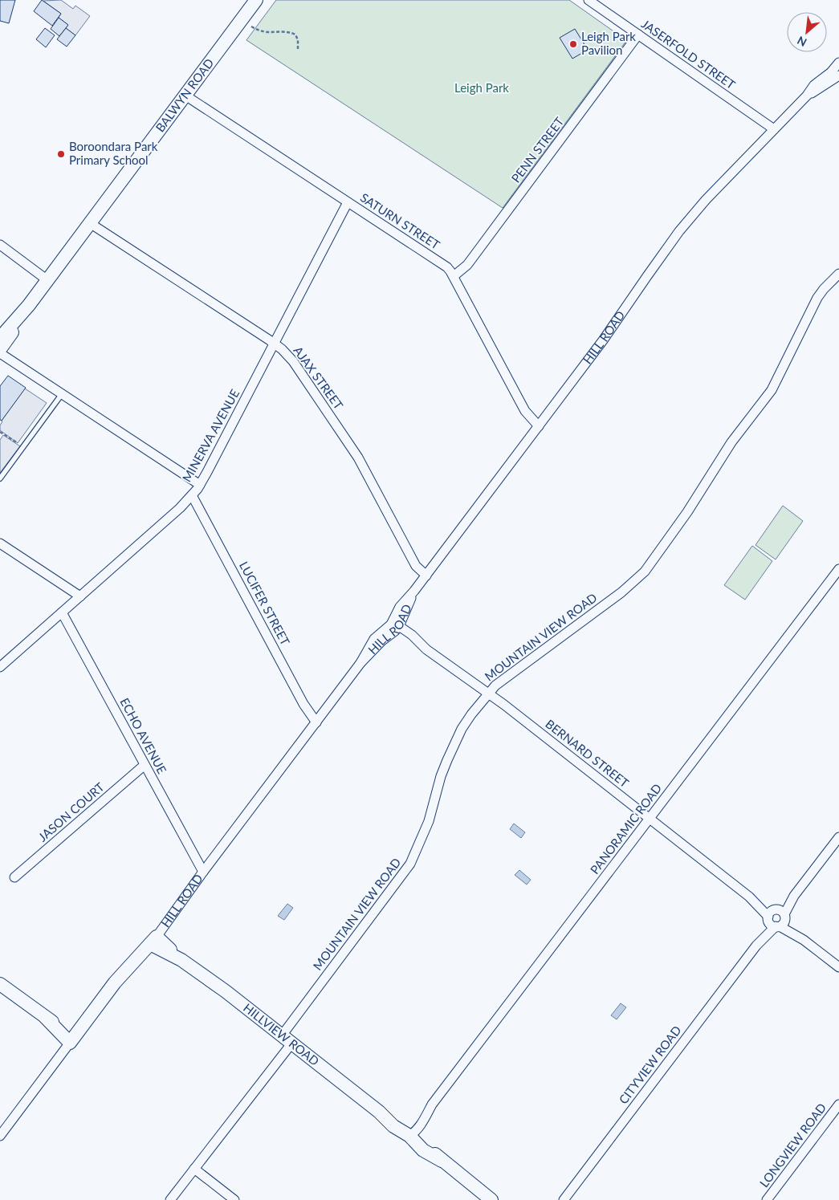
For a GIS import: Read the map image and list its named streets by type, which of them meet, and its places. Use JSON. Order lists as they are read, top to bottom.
{
  "streets": {
    "street": [
      "JASERFOLD STREET",
      "BALWYN ROAD",
      "PENN STREET",
      "SATURN STREET",
      "HILL ROAD",
      "AJAX STREET",
      "MINERVA AVENUE",
      "LUCIFER STREET",
      "MOUNTAIN VIEW ROAD",
      "ECHO AVENUE",
      "BERNARD STREET",
      "JASON COURT",
      "PANORAMIC ROAD",
      "HILLVIEW ROAD",
      "CITYVIEW ROAD",
      "LONGVIEW ROAD"
    ]
  },
  "crossings": [
    ["JASERFOLD STREET", "PENN STREET"],
    ["JASERFOLD STREET", "HILL ROAD"],
    ["BALWYN ROAD", "SATURN STREET"],
    ["BALWYN ROAD", "AJAX STREET"],
    ["PENN STREET", "SATURN STREET"],
    ["SATURN STREET", "HILL ROAD"],
    ["SATURN STREET", "MINERVA AVENUE"],
    ["HILL ROAD", "AJAX STREET"],
    ["HILL ROAD", "LUCIFER STREET"],
    ["HILL ROAD", "ECHO AVENUE"],
    ["HILL ROAD", "BERNARD STREET"],
    ["HILL ROAD", "HILLVIEW ROAD"],
    ["AJAX STREET", "MINERVA AVENUE"],
    ["MINERVA AVENUE", "LUCIFER STREET"],
    ["MINERVA AVENUE", "ECHO AVENUE"],
    ["MOUNTAIN VIEW ROAD", "BERNARD STREET"],
    ["MOUNTAIN VIEW ROAD", "HILLVIEW ROAD"],
    ["ECHO AVENUE", "JASON COURT"],
    ["BERNARD STREET", "PANORAMIC ROAD"],
    ["BERNARD STREET", "CITYVIEW ROAD"],
    ["PANORAMIC ROAD", "HILLVIEW ROAD"]
  ],
  "parks": ["Leigh Park"],
  "places": ["Leigh Park Pavilion", "Boroondara Park Primary School"],
  "north": "bottom left"
}
